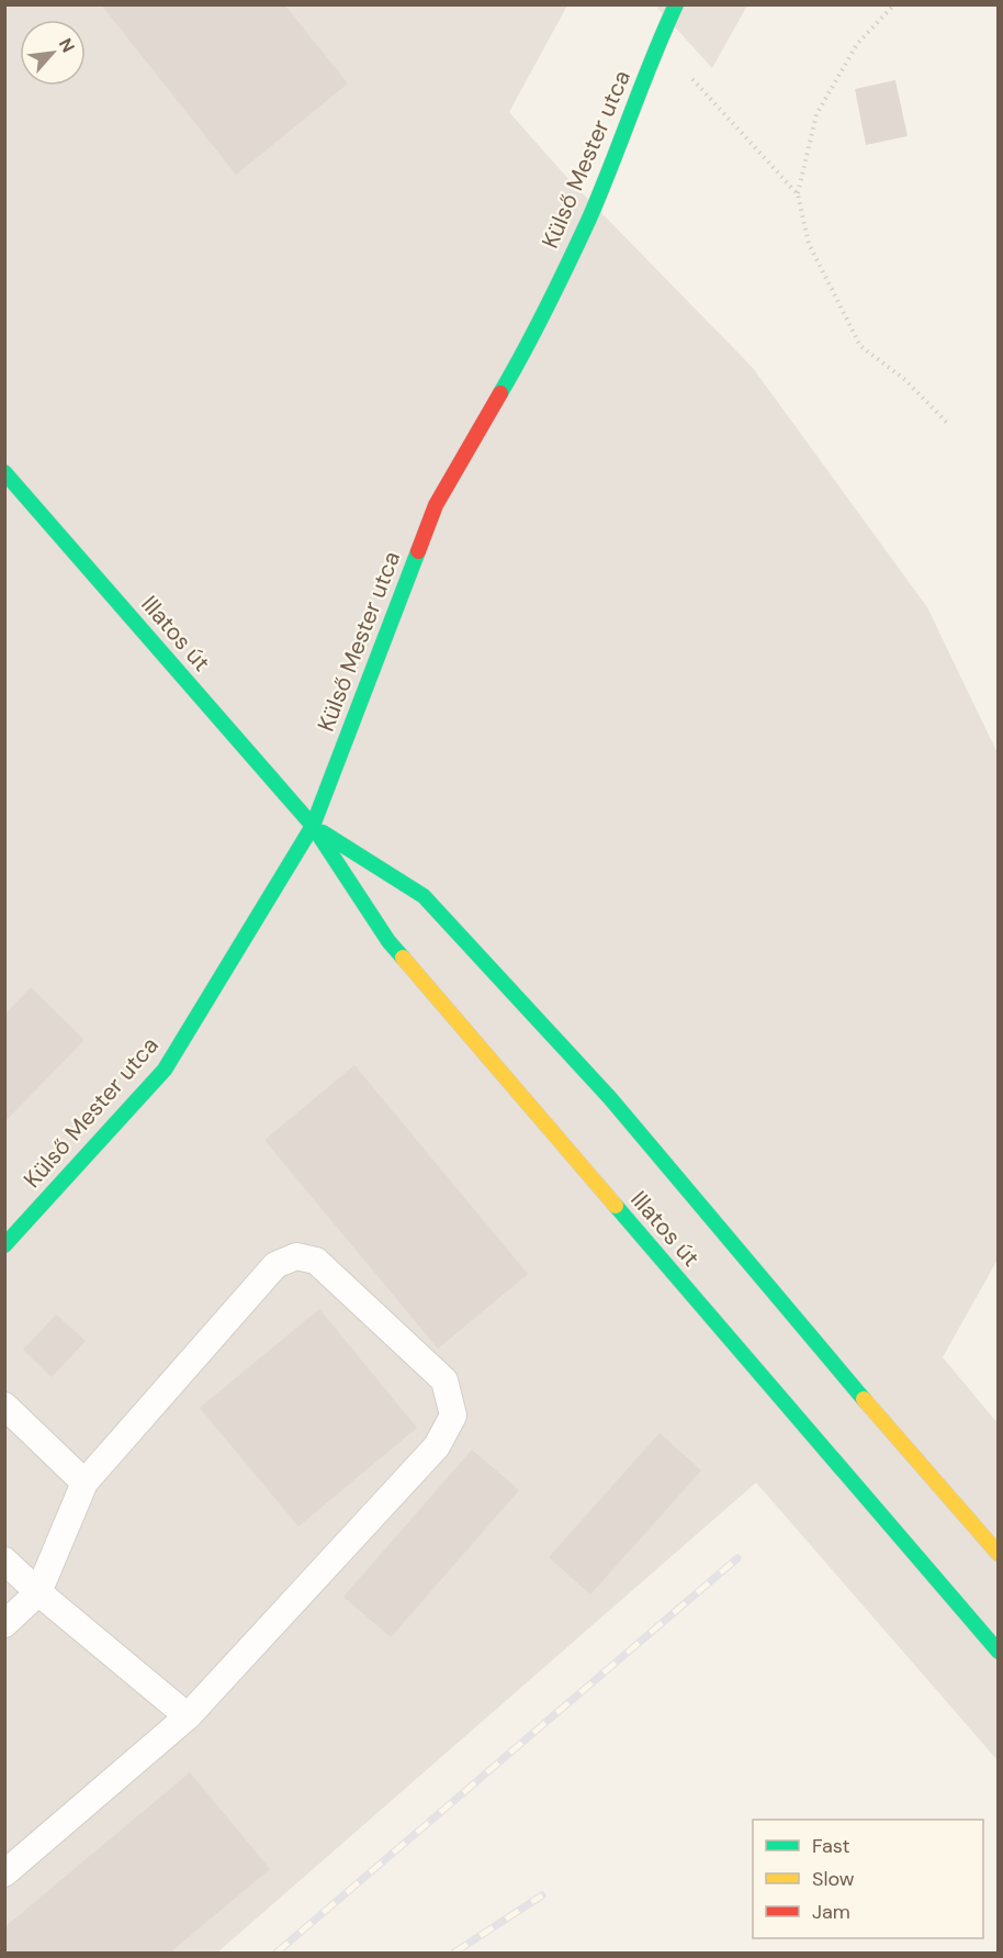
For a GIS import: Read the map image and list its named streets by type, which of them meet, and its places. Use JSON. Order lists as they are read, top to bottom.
{
  "streets": {
    "street": ["Külső Mester utca", "Illatos út"]
  },
  "crossings": [
    ["Külső Mester utca", "Illatos út"]
  ],
  "legend": ["Fast", "Slow", "Jam"],
  "north": "top right"
}
